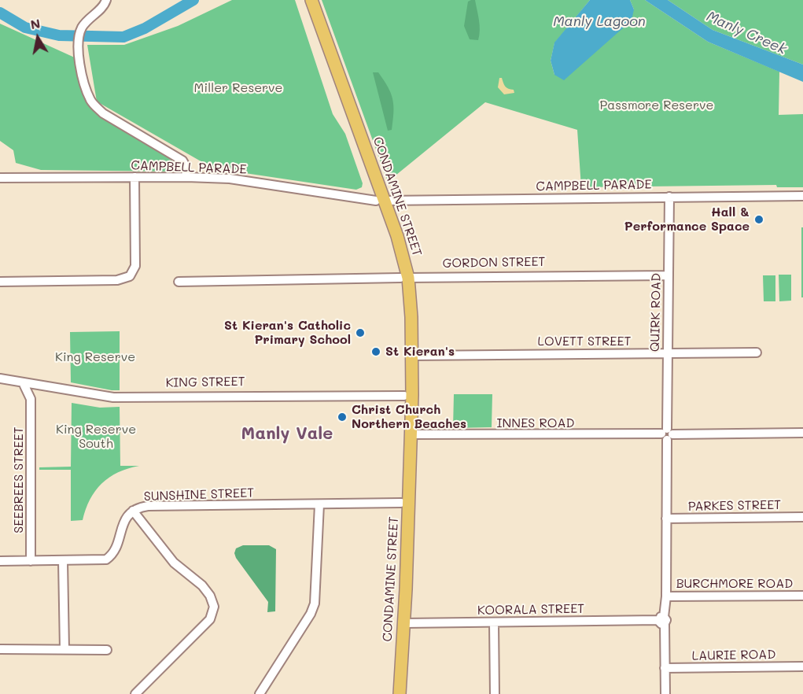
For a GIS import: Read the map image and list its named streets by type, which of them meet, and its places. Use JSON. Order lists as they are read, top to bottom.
{
  "streets": {
    "highway": ["CONDAMINE STREET"],
    "street": [
      "CAMPBELL PARADE",
      "GORDON STREET",
      "QUIRK ROAD",
      "LOVETT STREET",
      "KING STREET",
      "INNES ROAD",
      "SEEBREES STREET",
      "SUNSHINE STREET",
      "PARKES STREET",
      "BURCHMORE ROAD",
      "KOORALA STREET",
      "LAURIE ROAD"
    ]
  },
  "crossings": [
    ["CAMPBELL PARADE", "CONDAMINE STREET"],
    ["CAMPBELL PARADE", "QUIRK ROAD"],
    ["CONDAMINE STREET", "GORDON STREET"],
    ["CONDAMINE STREET", "LOVETT STREET"],
    ["CONDAMINE STREET", "KING STREET"],
    ["CONDAMINE STREET", "INNES ROAD"],
    ["CONDAMINE STREET", "SUNSHINE STREET"],
    ["CONDAMINE STREET", "KOORALA STREET"],
    ["GORDON STREET", "QUIRK ROAD"],
    ["QUIRK ROAD", "LOVETT STREET"],
    ["QUIRK ROAD", "INNES ROAD"],
    ["QUIRK ROAD", "PARKES STREET"],
    ["QUIRK ROAD", "BURCHMORE ROAD"],
    ["QUIRK ROAD", "KOORALA STREET"],
    ["QUIRK ROAD", "LAURIE ROAD"],
    ["KING STREET", "SEEBREES STREET"],
    ["SEEBREES STREET", "SUNSHINE STREET"]
  ],
  "districts": ["Manly Vale"],
  "water": ["Manly Lagoon", "Manly Creek"],
  "parks": [
    "Miller Reserve",
    "Passmore Reserve",
    "King Reserve",
    "King Reserve South"
  ],
  "places": [
    "Hall & Performance Space",
    "St Kieran's Catholic Primary School",
    "St Kieran's",
    "Christ Church Northern Beaches"
  ],
  "north": "top"
}
